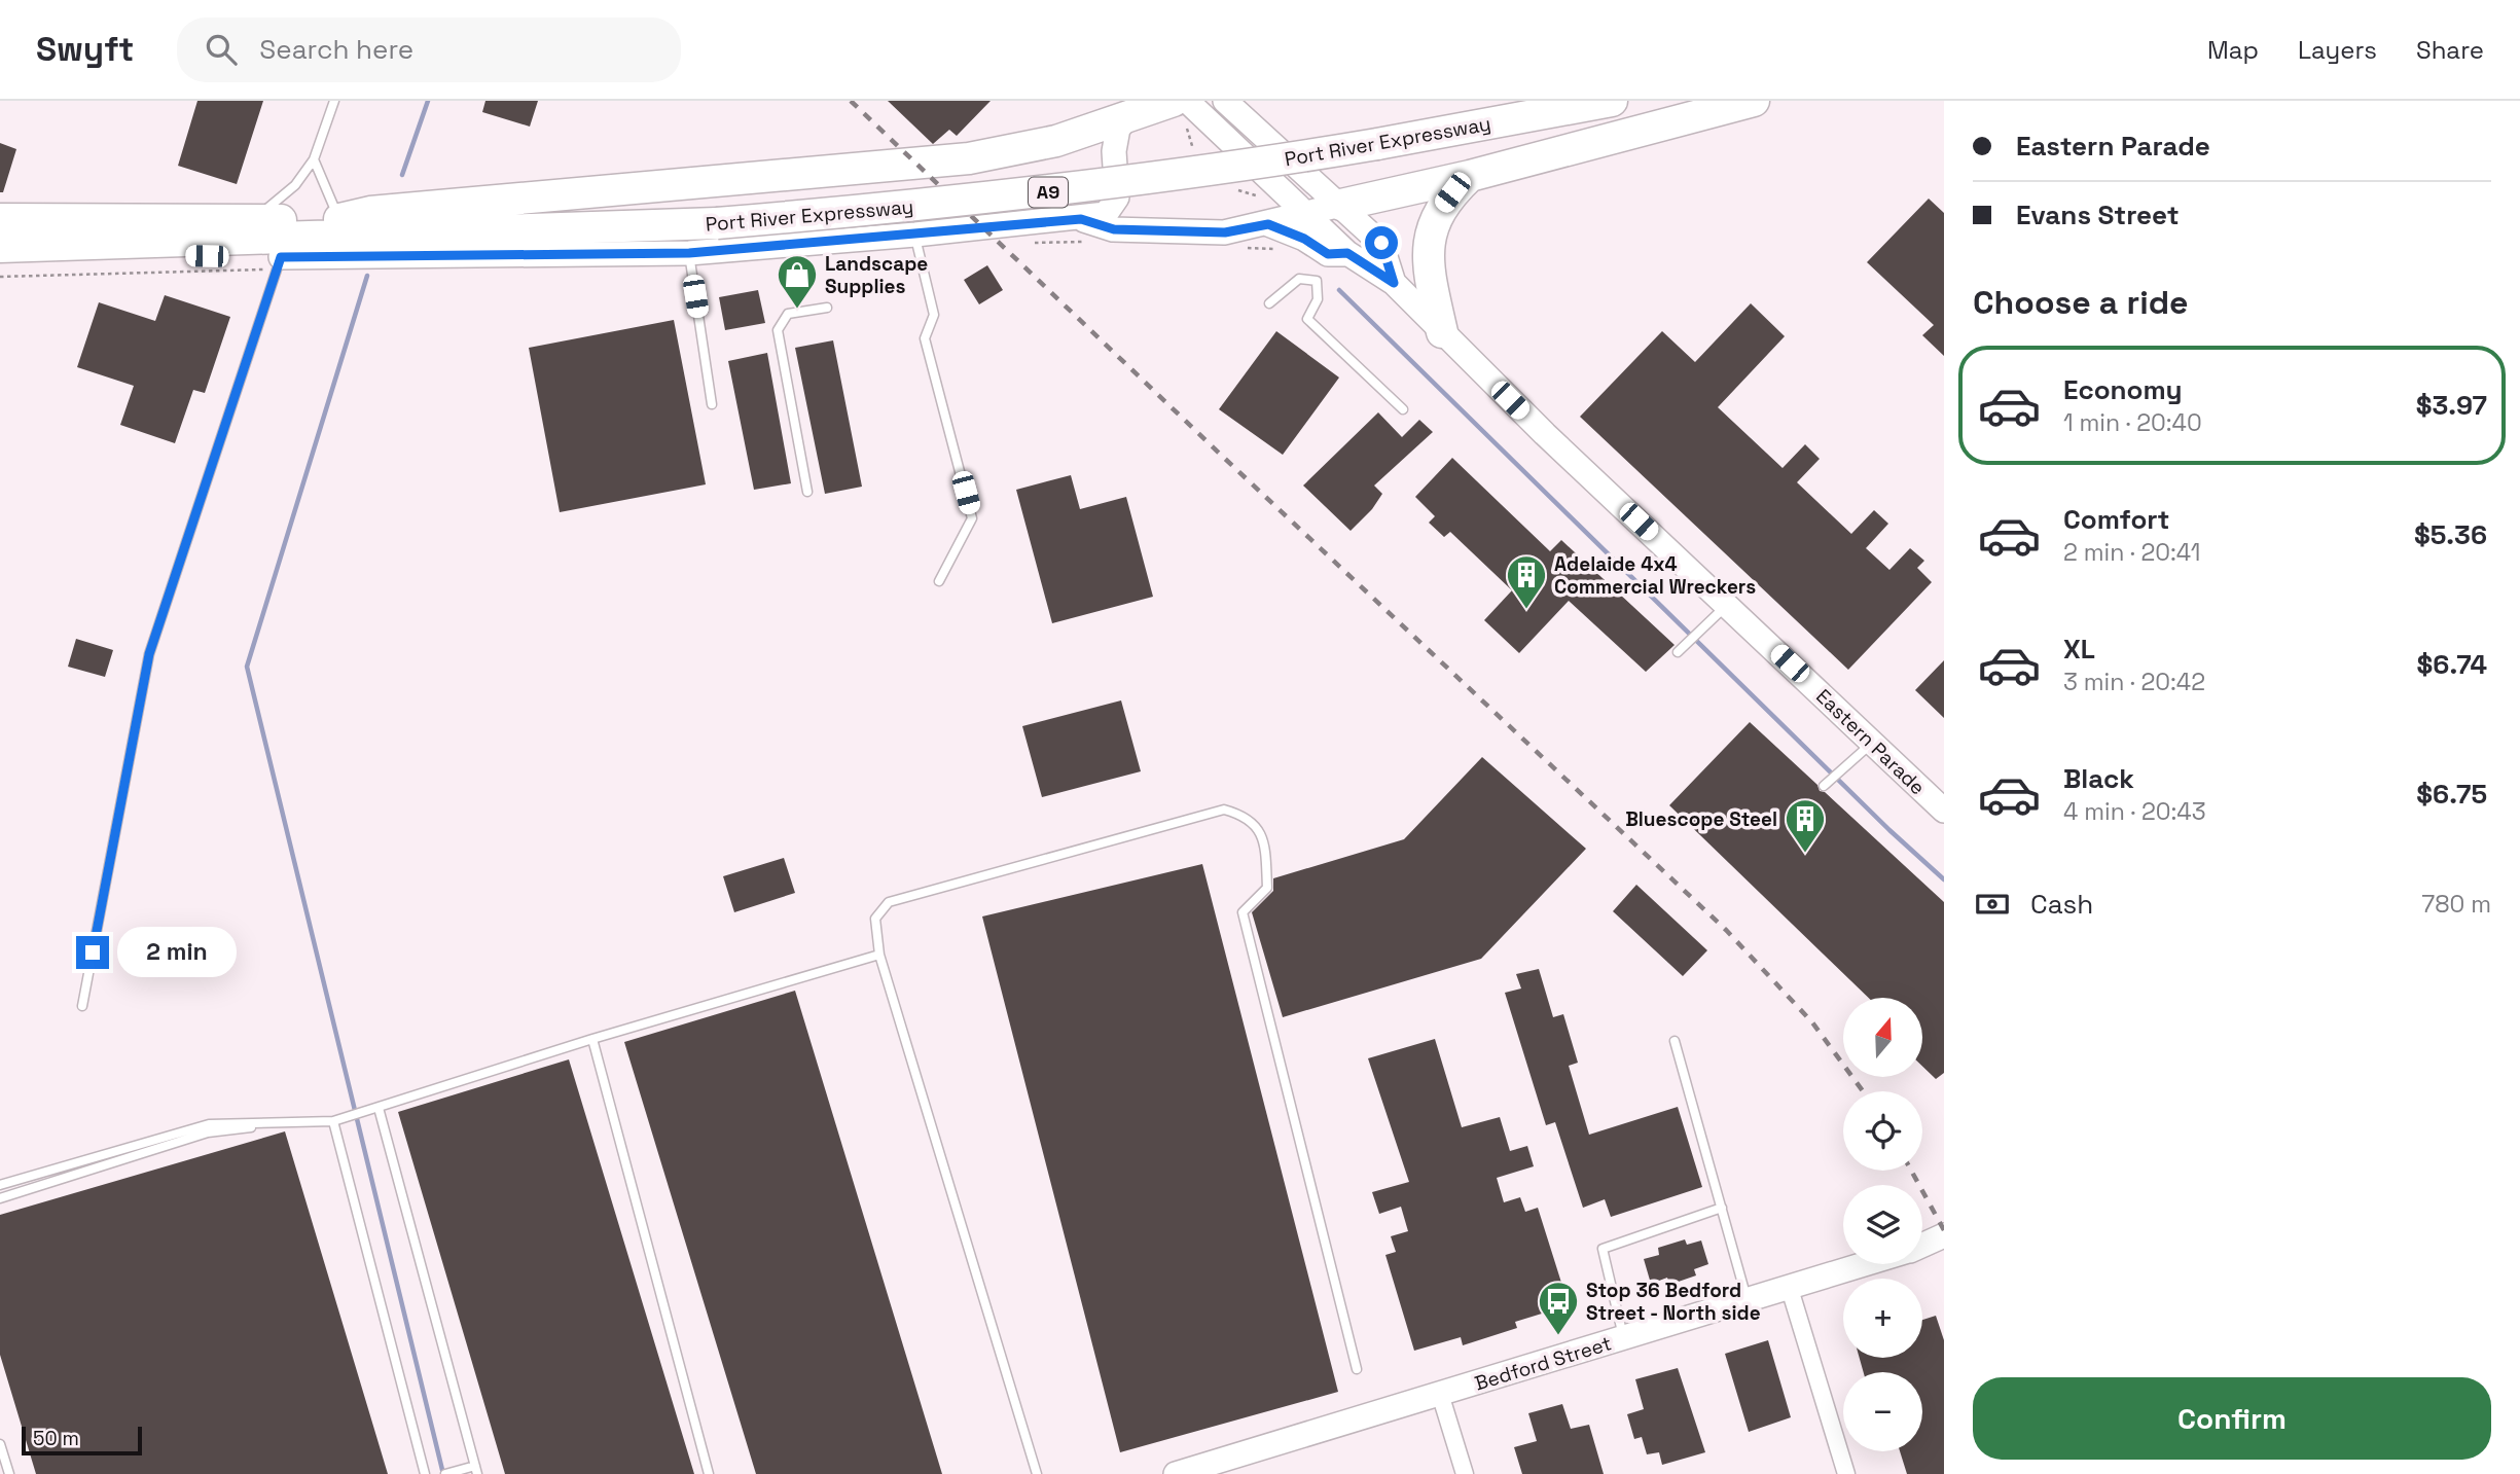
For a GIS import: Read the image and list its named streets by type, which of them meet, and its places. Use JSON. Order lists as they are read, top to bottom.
{
  "streets": {
    "highway": ["Port River Expressway", "A9"],
    "main road": ["Eastern Parade", "Bedford Street"]
  },
  "places": {
    "shop": ["Landscape Supplies"],
    "building": ["Adelaide 4x4 Commercial Wreckers", "Bluescope Steel"],
    "bus stop": ["Stop 36 Bedford Street - North side"]
  },
  "scale_bar": "50 m",
  "north": "top",
  "page": {
    "header": "Swyft",
    "search": "Search here",
    "nav": ["Map", "Layers", "Share"],
    "banner": ["Eastern Parade", "Evans Street"],
    "heading": "Choose a ride",
    "list": [
      {
        "name": "Economy",
        "note": "1 min · 20:40",
        "value": "$3.97"
      },
      {
        "name": "Comfort",
        "note": "2 min · 20:41",
        "value": "$5.36"
      },
      {
        "name": "XL",
        "note": "3 min · 20:42",
        "value": "$6.74"
      },
      {
        "name": "Black",
        "note": "4 min · 20:43",
        "value": "$6.75"
      }
    ],
    "pay": ["Cash", "780 m"],
    "bubble": "2 min",
    "map_buttons": ["+", "−"],
    "buttons": "Confirm",
    "scale": "50 m"
  }
}
